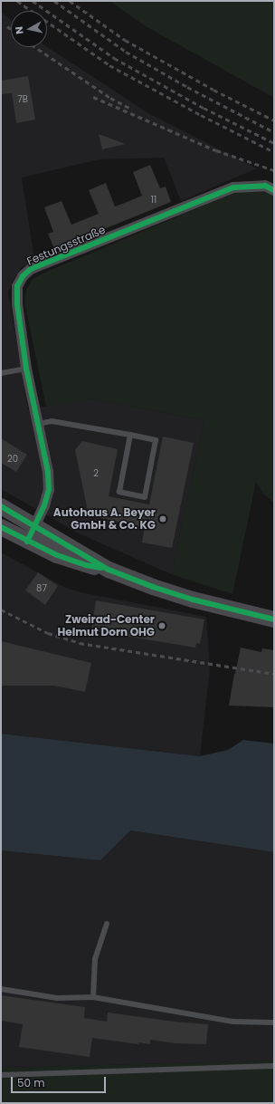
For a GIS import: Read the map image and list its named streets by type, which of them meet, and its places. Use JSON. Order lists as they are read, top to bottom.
{
  "streets": {
    "street": ["Festungsstraße"]
  },
  "places": ["Autohaus A. Beyer GmbH & Co. KG", "Zweirad-Center Helmut Dorn OHG"],
  "house_numbers": [
    "7B",
    "11",
    "20",
    "2",
    "87"
  ],
  "scale_bar": "50 m",
  "north": "left"
}
